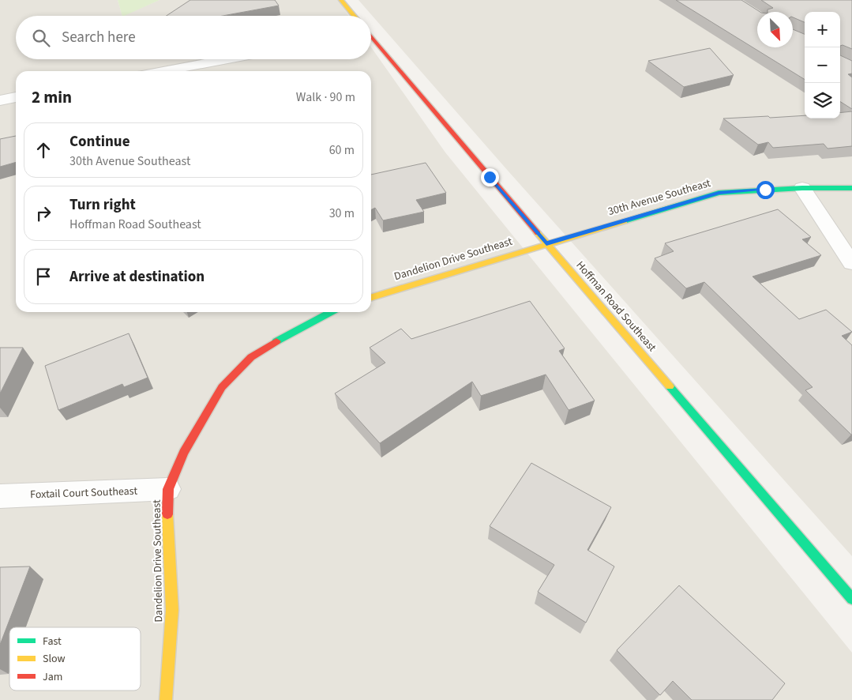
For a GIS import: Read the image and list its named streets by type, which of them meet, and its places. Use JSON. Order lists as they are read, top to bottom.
{
  "streets": {
    "street": [
      "30th Avenue Southeast",
      "Dandelion Drive Southeast",
      "Hoffman Road Southeast",
      "Foxtail Court Southeast"
    ]
  },
  "crossings": [
    ["30th Avenue Southeast", "Dandelion Drive Southeast"],
    ["30th Avenue Southeast", "Hoffman Road Southeast"],
    ["Dandelion Drive Southeast", "Hoffman Road Southeast"],
    ["Dandelion Drive Southeast", "Foxtail Court Southeast"]
  ],
  "legend": ["Fast", "Slow", "Jam"],
  "north": "bottom right",
  "page": {
    "map_buttons": ["+", "−"],
    "search": "Search here",
    "heading": ["2 min", "Walk · 90 m"],
    "list": [
      ["Continue", "30th Avenue Southeast", "60 m"],
      ["Turn right", "Hoffman Road Southeast", "30 m"],
      "Arrive at destination"
    ]
  }
}
